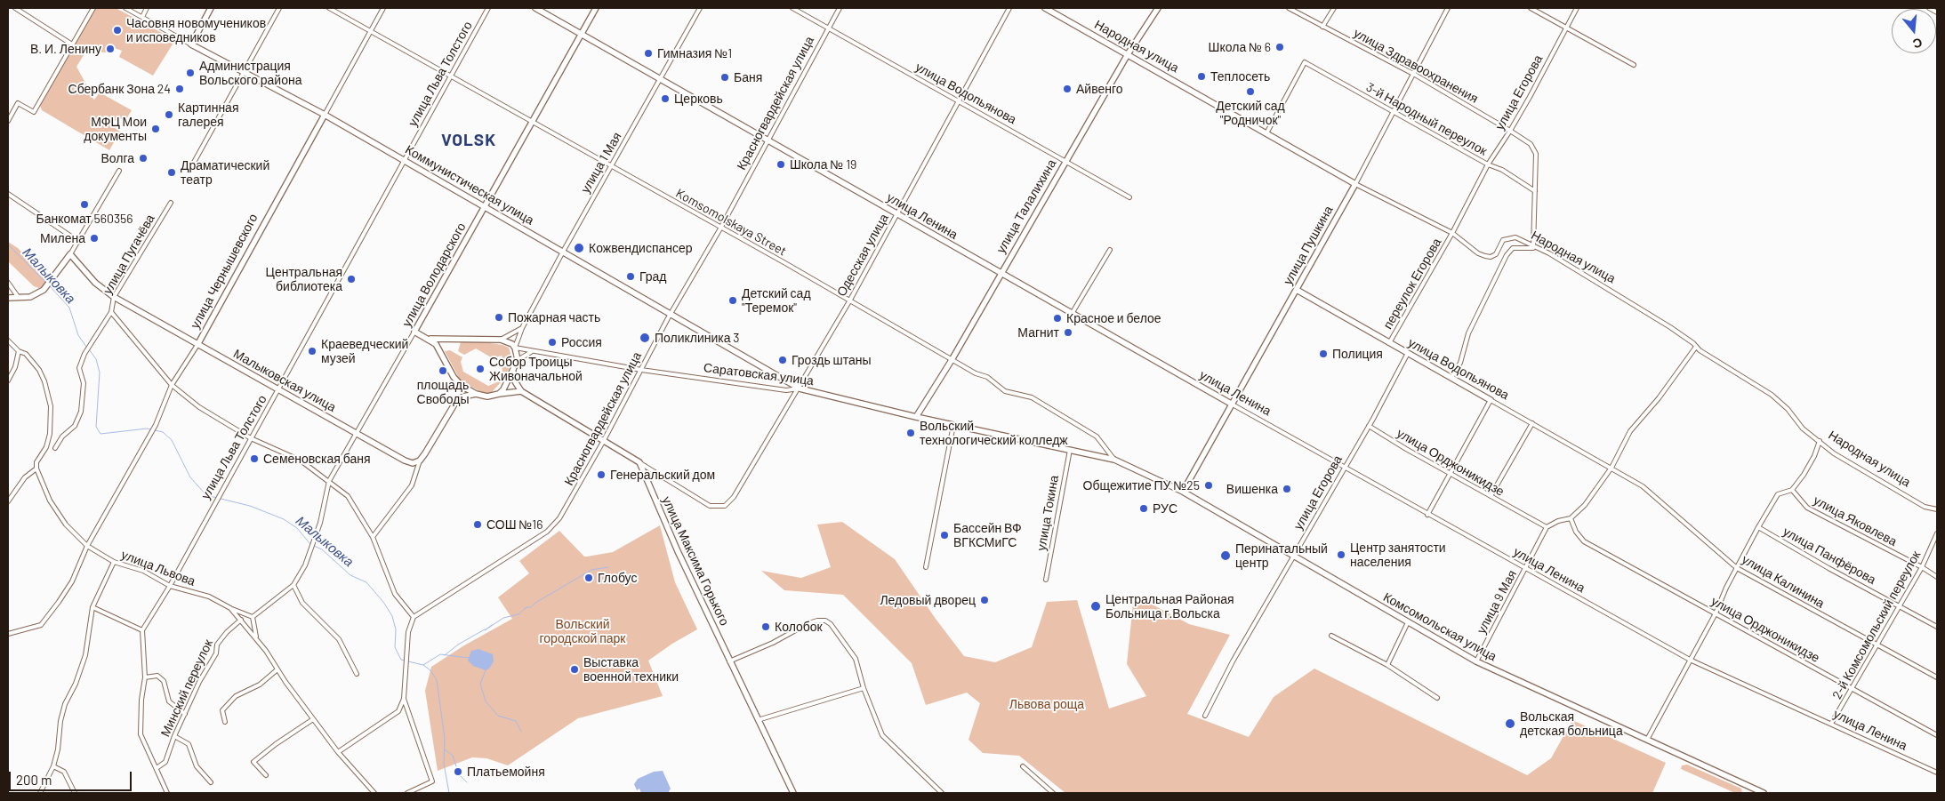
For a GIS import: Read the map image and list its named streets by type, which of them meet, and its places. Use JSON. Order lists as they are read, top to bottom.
{
  "streets": {
    "street": [
      "Народная улица",
      "улица Здравоохранения",
      "улица Льва Толстого",
      "улица Егорова",
      "улица Водопьянова",
      "Красногвардейская улица",
      "3-й Народный переулок",
      "улица 1 Мая",
      "Коммунистическая улица",
      "улица Талалихина",
      "улица Ленина",
      "Komsomolskaya Street",
      "улица Пушкина",
      "улица Пугачёва",
      "Одесская улица",
      "улица Чернышевского",
      "улица Володарского",
      "переулок Егорова",
      "Саратовская улица",
      "Малыковская улица",
      "улица Орджоникидзе",
      "улица Токина",
      "улица Яковлева",
      "улица Панфёрова",
      "улица Максима Горького",
      "улица Львова",
      "улица Калинина",
      "улица 9 Мая",
      "2-й Комсомольский переулок",
      "Комсомольская улица",
      "Минский переулок"
    ]
  },
  "crossings": [
    ["Народная улица", "улица Егорова"],
    ["Народная улица", "3-й Народный переулок"],
    ["Народная улица", "улица Талалихина"],
    ["Народная улица", "улица Пушкина"],
    ["Народная улица", "переулок Егорова"],
    ["улица Здравоохранения", "улица Егорова"],
    ["улица Здравоохранения", "3-й Народный переулок"],
    ["улица Здравоохранения", "улица Пушкина"],
    ["улица Льва Толстого", "Коммунистическая улица"],
    ["улица Льва Толстого", "Komsomolskaya Street"],
    ["улица Льва Толстого", "Малыковская улица"],
    ["улица Льва Толстого", "улица Львова"],
    ["улица Егорова", "улица Водопьянова"],
    ["улица Егорова", "3-й Народный переулок"],
    ["улица Егорова", "улица Ленина"],
    ["улица Егорова", "переулок Егорова"],
    ["улица Егорова", "улица Орджоникидзе"],
    ["улица Егорова", "Комсомольская улица"],
    ["улица Водопьянова", "Красногвардейская улица"],
    ["улица Водопьянова", "улица Талалихина"],
    ["улица Водопьянова", "улица Пушкина"],
    ["улица Водопьянова", "Одесская улица"],
    ["улица Водопьянова", "переулок Егорова"],
    ["улица Водопьянова", "улица Калинина"],
    ["Красногвардейская улица", "Коммунистическая улица"],
    ["Красногвардейская улица", "улица Ленина"],
    ["Красногвардейская улица", "Komsomolskaya Street"],
    ["Красногвардейская улица", "Саратовская улица"],
    ["3-й Народный переулок", "улица Пушкина"],
    ["улица 1 Мая", "Коммунистическая улица"],
    ["улица 1 Мая", "улица Ленина"],
    ["улица 1 Мая", "Komsomolskaya Street"],
    ["улица 1 Мая", "Саратовская улица"],
    ["Коммунистическая улица", "Одесская улица"],
    ["Коммунистическая улица", "улица Чернышевского"],
    ["Коммунистическая улица", "улица Володарского"],
    ["Коммунистическая улица", "Саратовская улица"],
    ["улица Талалихина", "улица Ленина"],
    ["улица Талалихина", "Komsomolskaya Street"],
    ["улица Талалихина", "Саратовская улица"],
    ["улица Ленина", "улица Пушкина"],
    ["улица Ленина", "Одесская улица"],
    ["улица Ленина", "улица Володарского"],
    ["улица Ленина", "улица 9 Мая"],
    ["улица Ленина", "2-й Комсомольский переулок"],
    ["Komsomolskaya Street", "Одесская улица"],
    ["Komsomolskaya Street", "улица Чернышевского"],
    ["Komsomolskaya Street", "улица Володарского"],
    ["Komsomolskaya Street", "Саратовская улица"],
    ["Komsomolskaya Street", "Комсомольская улица"],
    ["улица Пушкина", "Комсомольская улица"],
    ["улица Пугачёва", "Малыковская улица"],
    ["Одесская улица", "Саратовская улица"],
    ["Одесская улица", "улица Максима Горького"],
    ["улица Чернышевского", "Малыковская улица"],
    ["улица Чернышевского", "улица Львова"],
    ["улица Володарского", "Малыковская улица"],
    ["Саратовская улица", "улица Токина"],
    ["Саратовская улица", "Комсомольская улица"],
    ["улица Орджоникидзе", "улица 9 Мая"],
    ["улица Орджоникидзе", "2-й Комсомольский переулок"],
    ["улица Яковлева", "2-й Комсомольский переулок"],
    ["улица Панфёрова", "2-й Комсомольский переулок"],
    ["улица Львова", "Минский переулок"],
    ["улица Калинина", "2-й Комсомольский переулок"],
    ["улица 9 Мая", "Комсомольская улица"]
  ],
  "districts": ["VOLSK"],
  "water": ["Малыковка"],
  "parks": ["Вольский городской парк", "Львова роща"],
  "places": [
    "Часовня новомучеников и исповедников",
    "Школа № 6",
    "В. И. Ленину",
    "Гимназия №1",
    "Администрация Вольского района",
    "Теплосеть",
    "Баня",
    "Сбербанк Зона 24",
    "Айвенго",
    "Детский сад \"Родничок\"",
    "Церковь",
    "Картинная галерея",
    "МФЦ Мои документы",
    "Волга",
    "Школа № 19",
    "Драматический театр",
    "Банкомат 560356",
    "Милена",
    "Кожвендиспансер",
    "Град",
    "Центральная библиотека",
    "Детский сад \"Теремок\"",
    "Пожарная часть",
    "Красное и белое",
    "Магнит",
    "Поликлиника 3",
    "Россия",
    "Краеведческий музей",
    "Полиция",
    "Гроздь штаны",
    "Собор Троицы Живоначальной",
    "площадь Свободы",
    "Вольский технологический колледж",
    "Семеновская баня",
    "Генеральский дом",
    "Общежитие ПУ №25",
    "Вишенка",
    "РУС",
    "СОШ №16",
    "Бассейн ВФ ВГКСМиГС",
    "Центр занятости населения",
    "Перинатальный центр",
    "Глобус",
    "Ледовый дворец",
    "Центральная Районая Больница г.Вольска",
    "Колобок",
    "Выставка военной техники",
    "Вольская детская больница",
    "Платьемойня"
  ],
  "scale_bar": "200 m",
  "north": "bottom"
}
